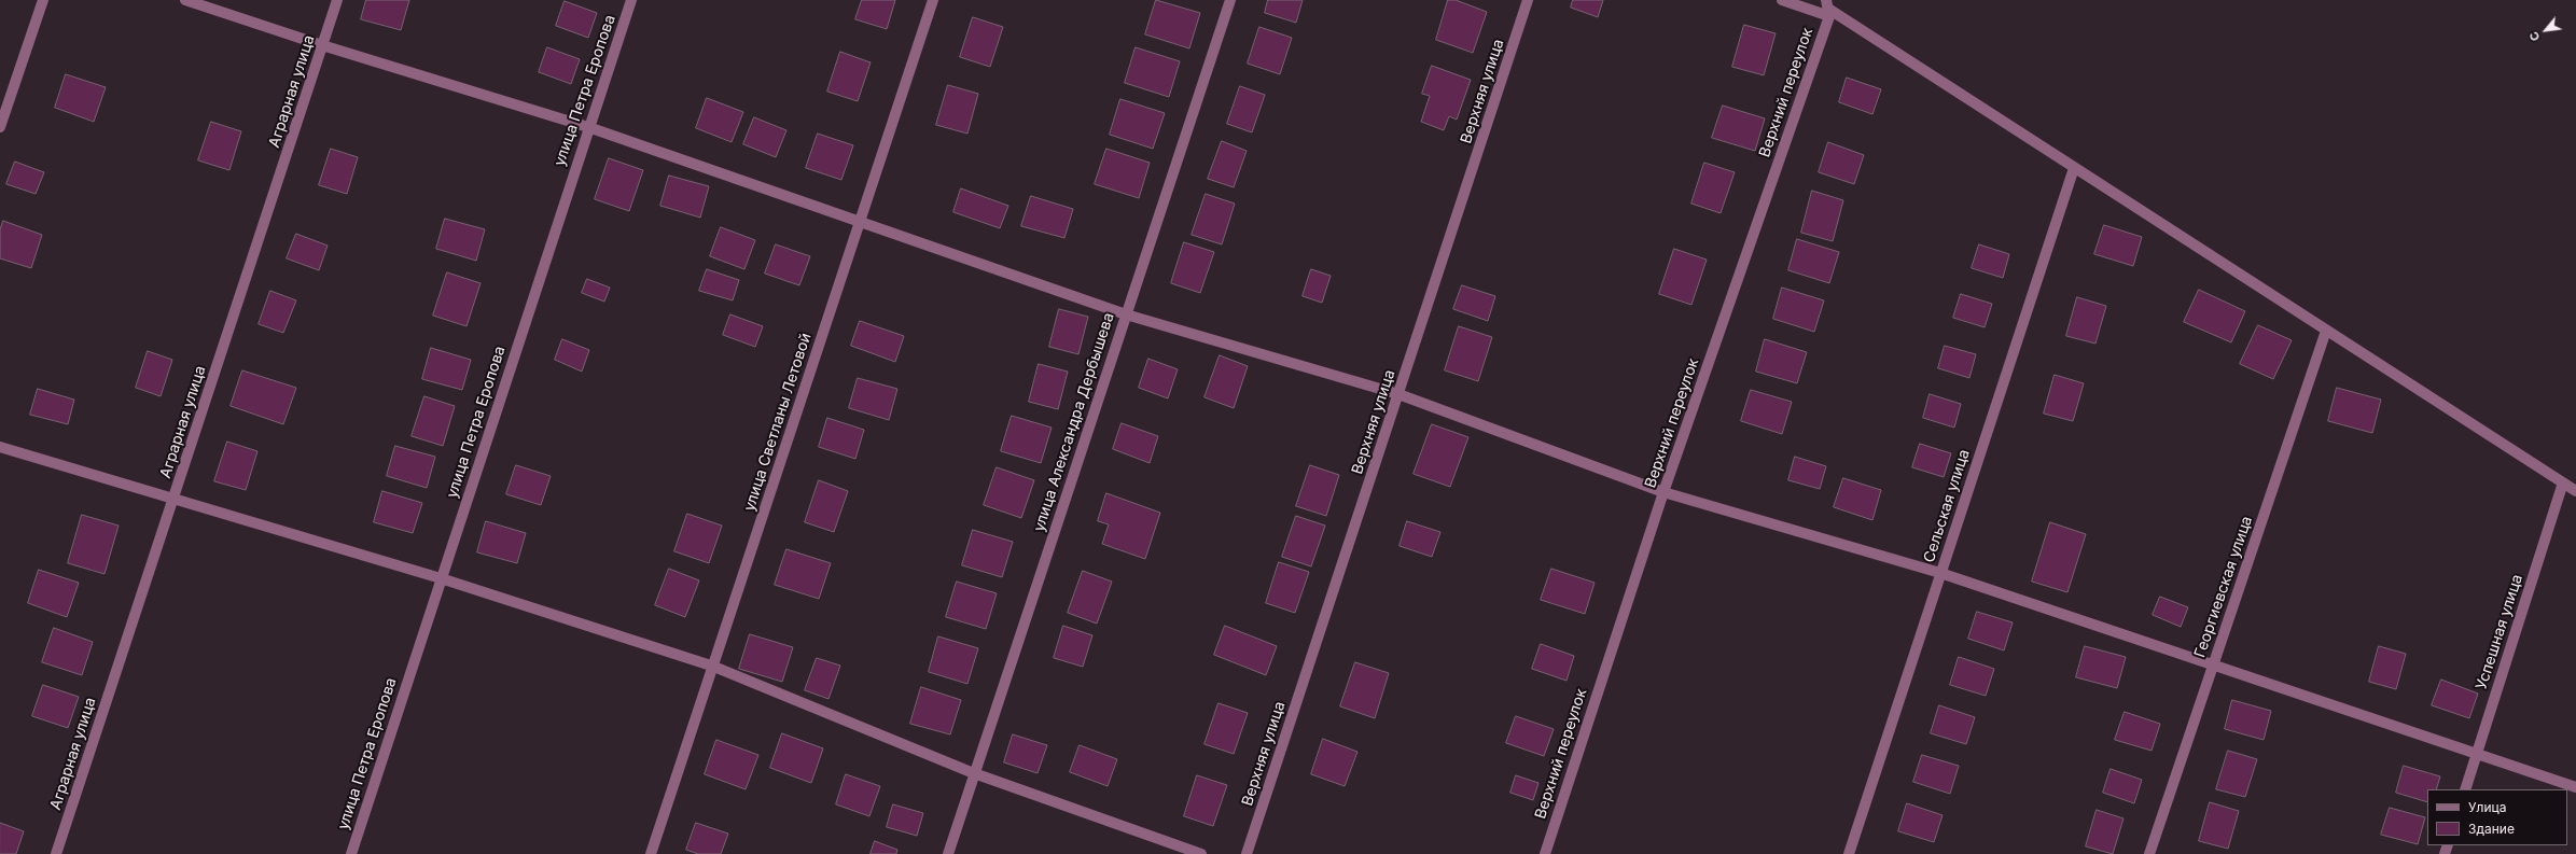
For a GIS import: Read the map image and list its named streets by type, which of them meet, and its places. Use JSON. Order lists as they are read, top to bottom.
{
  "streets": {
    "street": [
      "улица Петра Еропова",
      "Аграрная улица",
      "Верхняя улица",
      "Верхний переулок",
      "улица Светланы Летовой",
      "улица Александра Дербышева",
      "Сельская улица",
      "Георгиевская улица",
      "Успешная улица"
    ]
  },
  "legend": ["Улица", "Здание"],
  "north": "bottom left"
}
